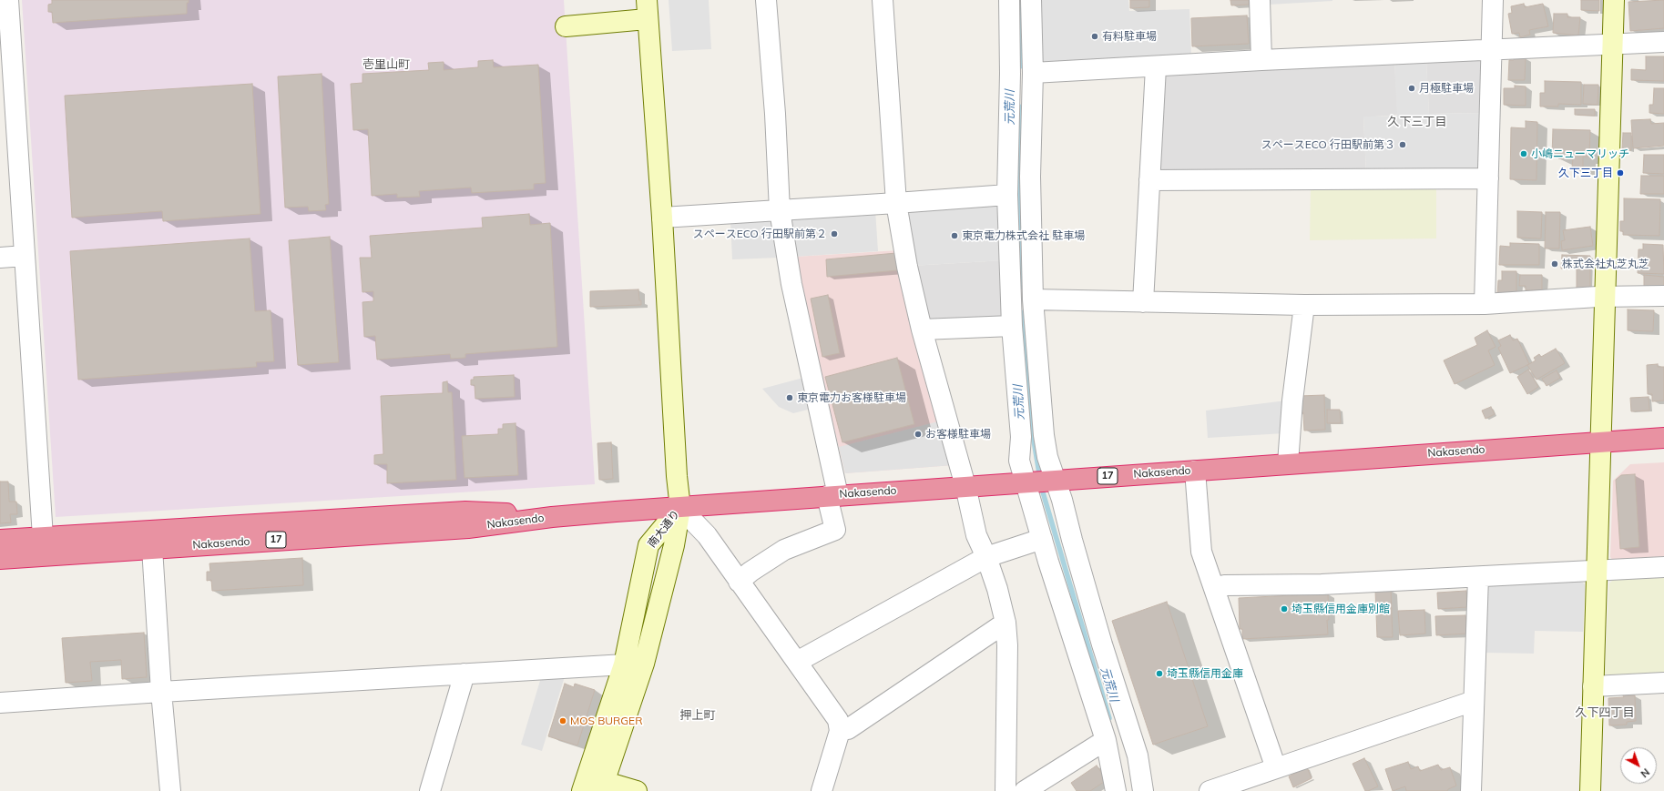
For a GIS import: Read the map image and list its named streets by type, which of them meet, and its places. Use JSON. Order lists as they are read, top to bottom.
{
  "streets": {
    "highway": ["Nakasendo", "17"],
    "street": ["南大通り"]
  },
  "crossings": [
    ["Nakasendo", "南大通り"]
  ],
  "districts": [
    "壱里山町",
    "久下三丁目",
    "久下四丁目",
    "押上町"
  ],
  "water": ["元荒川"],
  "places": [
    "有料駐車場",
    "月極駐車場",
    "スペースECO 行田駅前第３",
    "小嶋ニューマリッチ",
    "久下三丁目",
    "スペースECO 行田駅前第２",
    "東京電力株式会社 駐車場",
    "株式会社丸芝丸芝",
    "東京電力お客様駐車場",
    "お客様駐車場",
    "埼玉縣信用金庫別館",
    "埼玉縣信用金庫",
    "MOS BURGER"
  ],
  "north": "bottom right"
}
